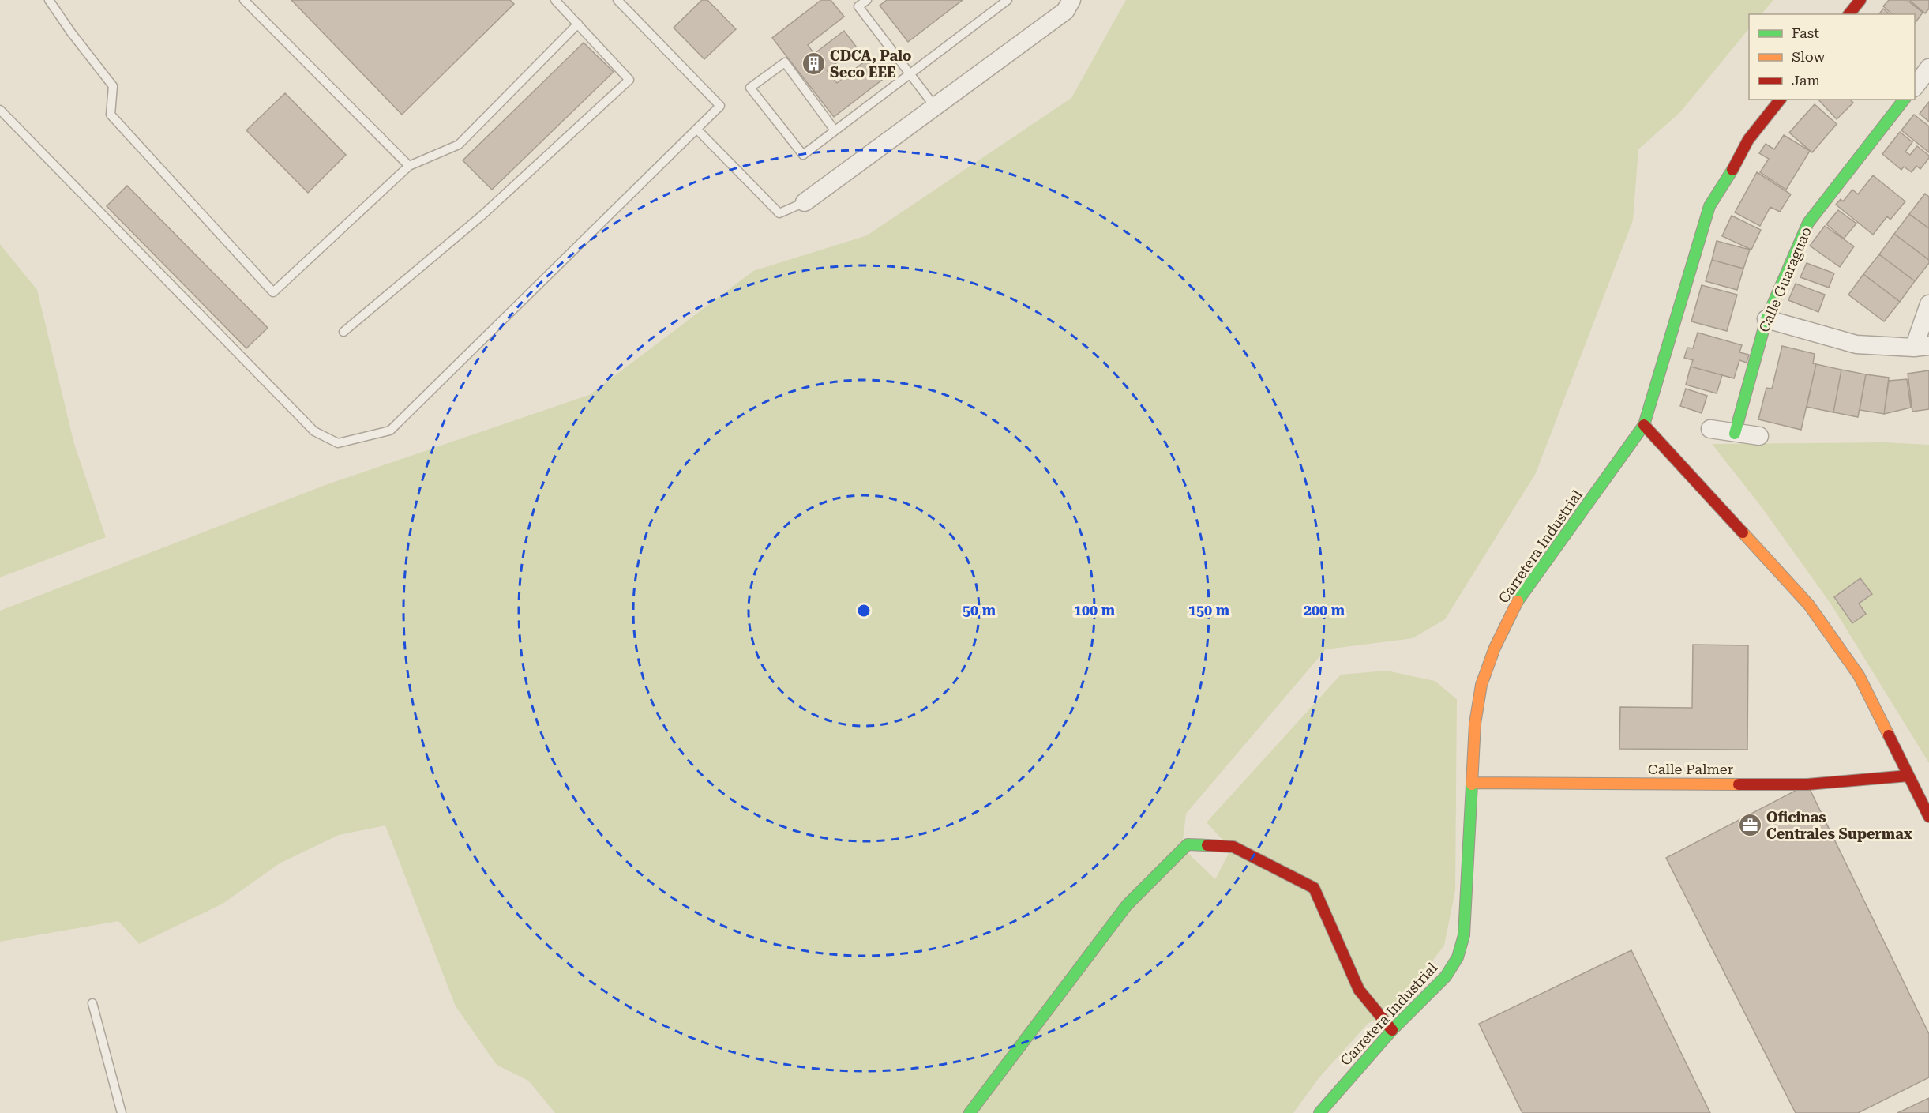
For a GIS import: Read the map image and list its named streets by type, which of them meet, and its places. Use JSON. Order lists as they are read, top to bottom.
{
  "streets": {
    "street": ["Calle Guaraguao", "Carretera Industrial", "Calle Palmer"]
  },
  "crossings": [
    ["Carretera Industrial", "Calle Palmer"]
  ],
  "places": {
    "building": ["CDCA, Palo Seco EEE"],
    "office": ["Oficinas Centrales Supermax"]
  },
  "legend": ["Fast", "Slow", "Jam"],
  "rings": [
    "50 m",
    "100 m",
    "150 m",
    "200 m"
  ]
}
